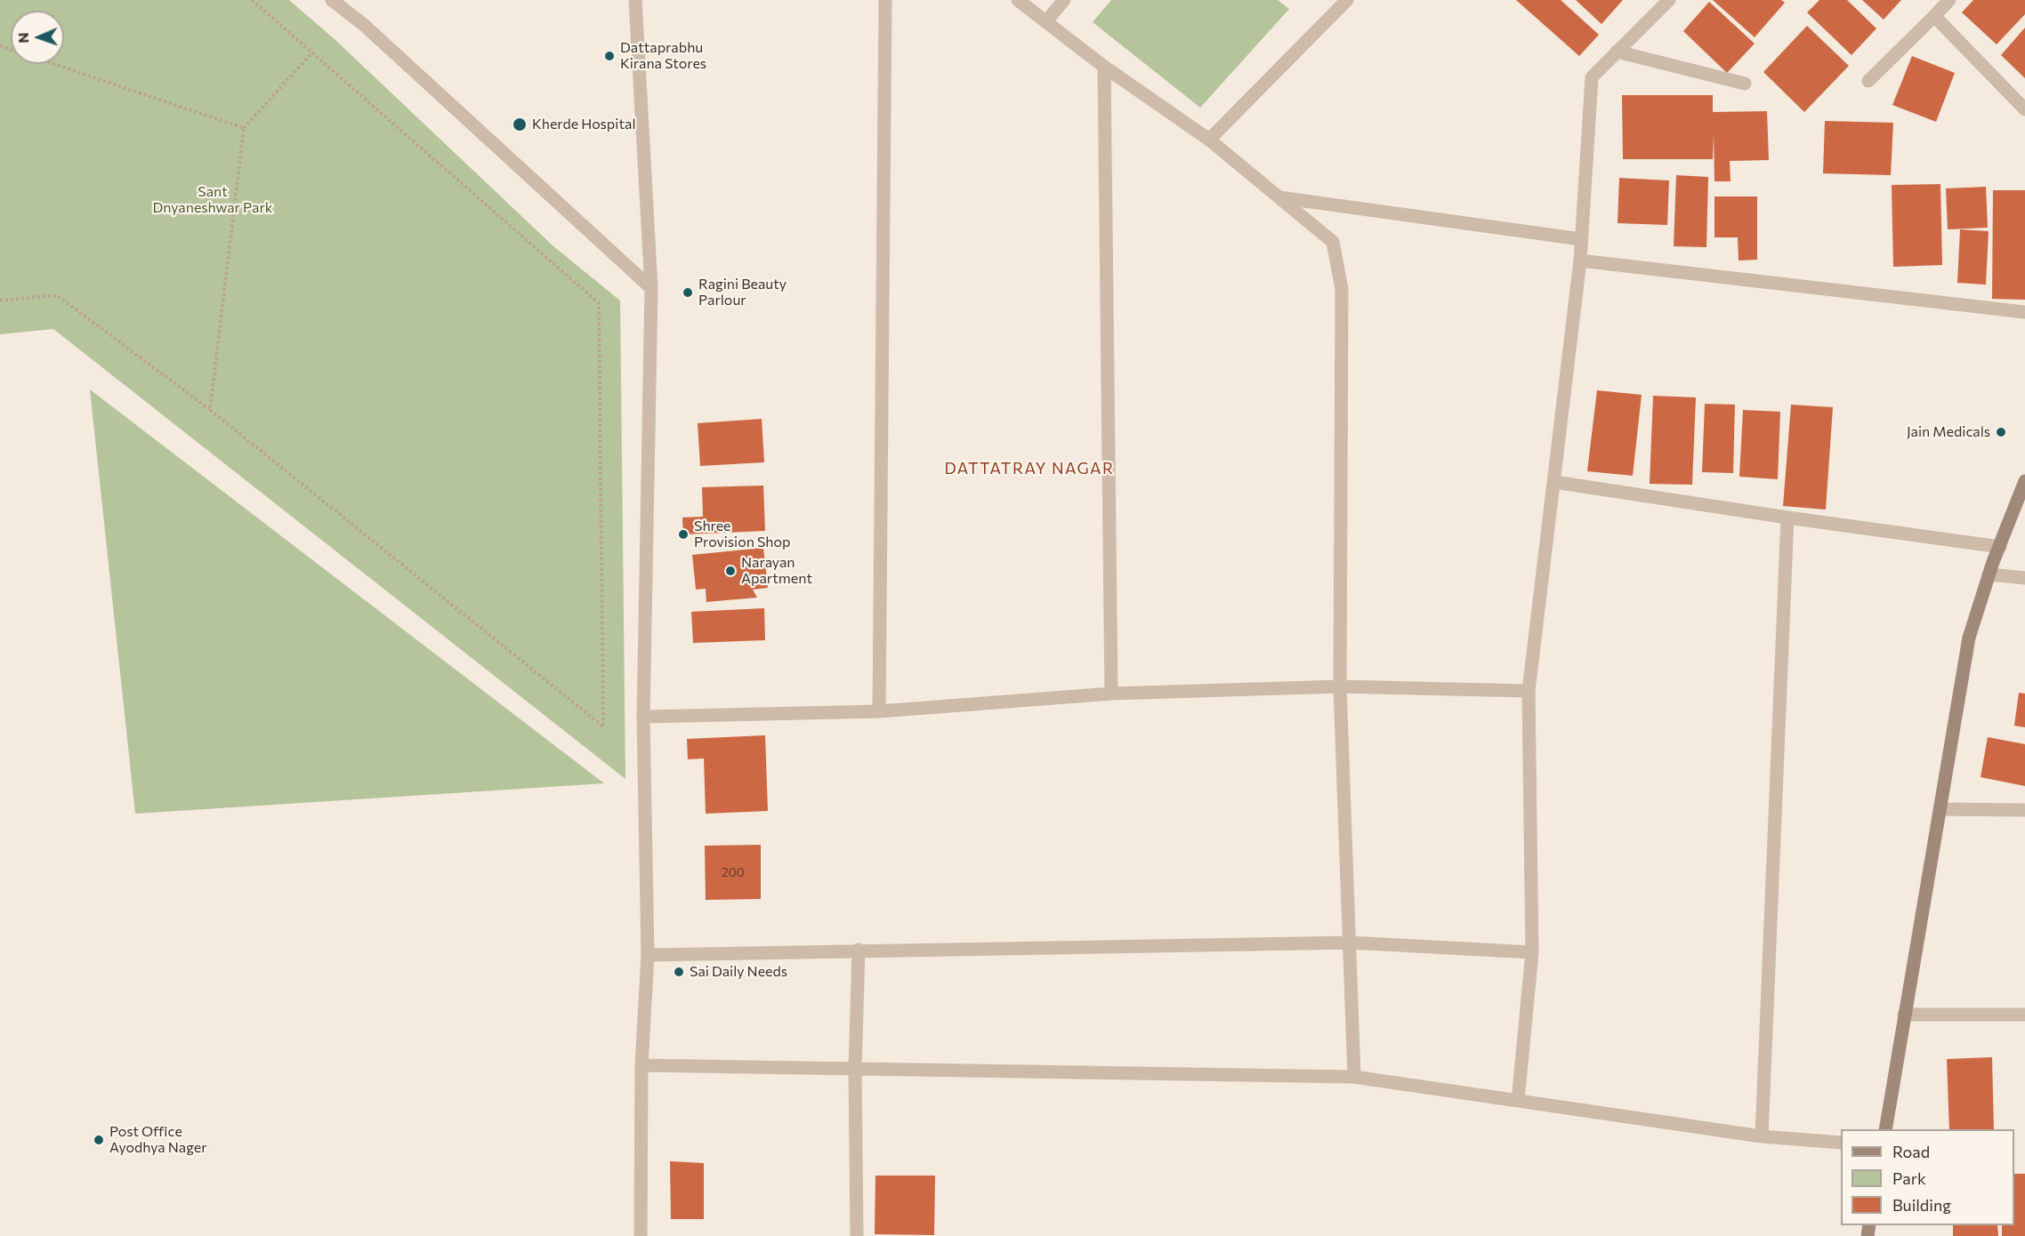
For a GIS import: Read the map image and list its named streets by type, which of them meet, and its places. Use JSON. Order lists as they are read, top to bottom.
{
  "districts": ["DATTATRAY NAGAR"],
  "parks": ["Sant Dnyaneshwar Park"],
  "places": [
    "Dattaprabhu Kirana Stores",
    "Kherde Hospital",
    "Ragini Beauty Parlour",
    "Jain Medicals",
    "Shree Provision Shop",
    "Narayan Apartment",
    "Sai Daily Needs",
    "Post Office Ayodhya Nager"
  ],
  "house_numbers": ["200"],
  "legend": ["Road", "Park", "Building"],
  "north": "left"
}
